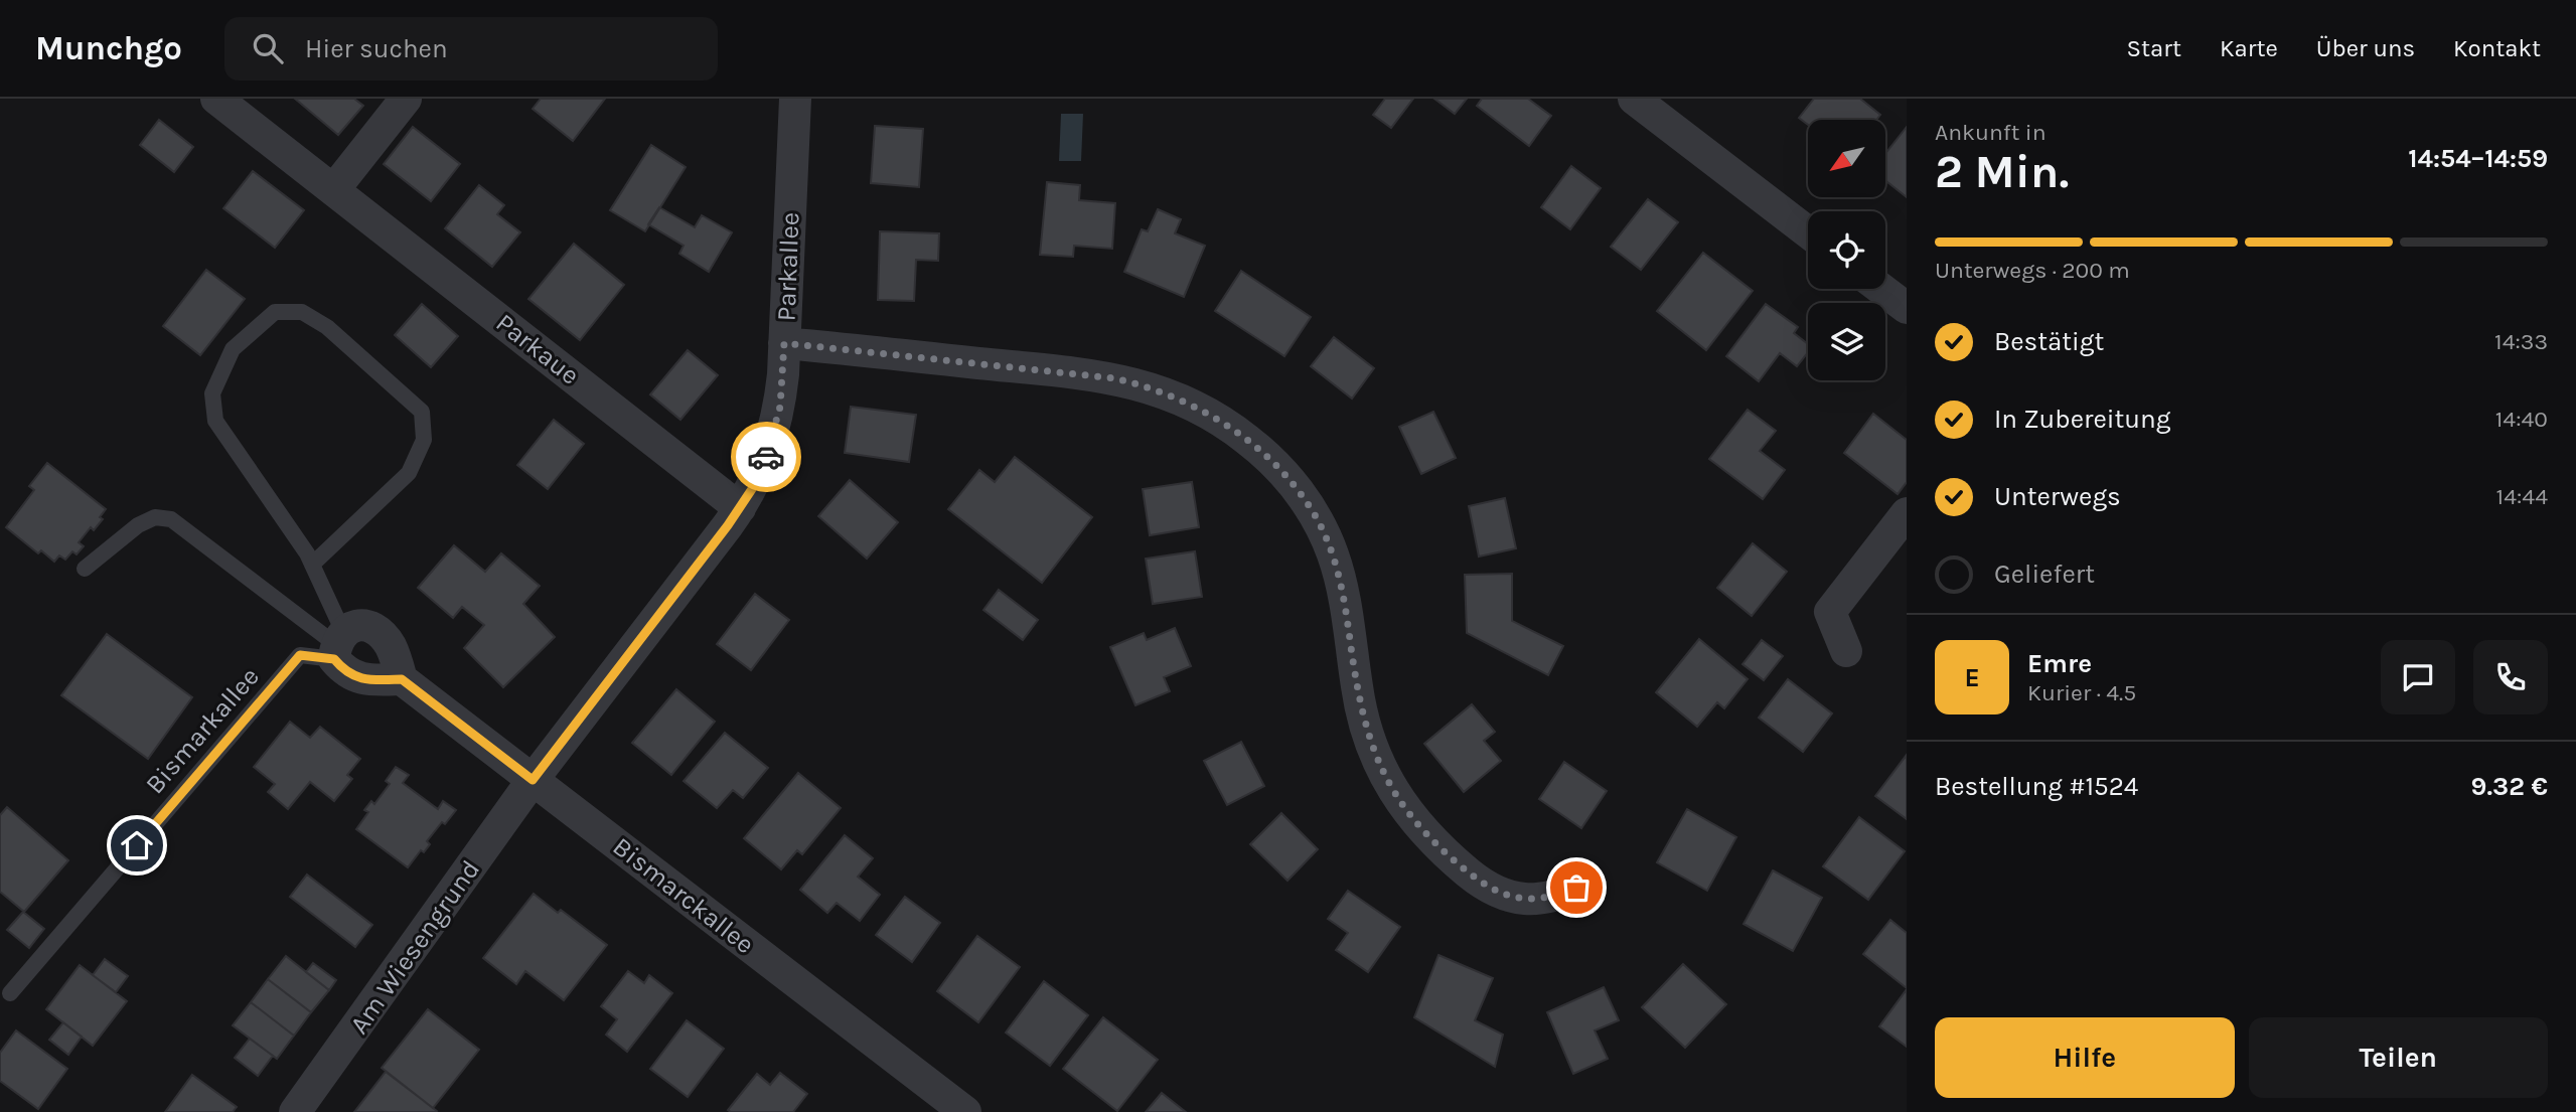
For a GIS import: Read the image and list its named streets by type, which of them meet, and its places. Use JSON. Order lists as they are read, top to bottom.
{
  "streets": {
    "street": [
      "Parkallee",
      "Parkaue",
      "Bismarckallee",
      "Am Wiesengrund"
    ],
    "lane": ["Bismarkallee"]
  },
  "crossings": [
    ["Parkallee", "Parkaue"],
    ["Parkallee", "Bismarckallee"],
    ["Parkallee", "Am Wiesengrund"],
    ["Bismarckallee", "Am Wiesengrund"]
  ],
  "north": "bottom left",
  "page": {
    "header": "Munchgo",
    "search": "Hier suchen",
    "nav": [
      "Start",
      "Karte",
      "Über uns",
      "Kontakt"
    ],
    "heading": ["2 Min.", "Ankunft in", "14:54–14:59"],
    "panel": [
      "Emre",
      "Kurier · 4.5",
      "Bestellung #1524",
      "9.32 €"
    ],
    "bar": "Unterwegs · 200 m",
    "list": [
      ["Bestätigt", "14:33"],
      ["In Zubereitung", "14:40"],
      ["Unterwegs", "14:44"],
      "Geliefert"
    ],
    "round": "E",
    "buttons": ["Hilfe", "Teilen"]
  }
}
